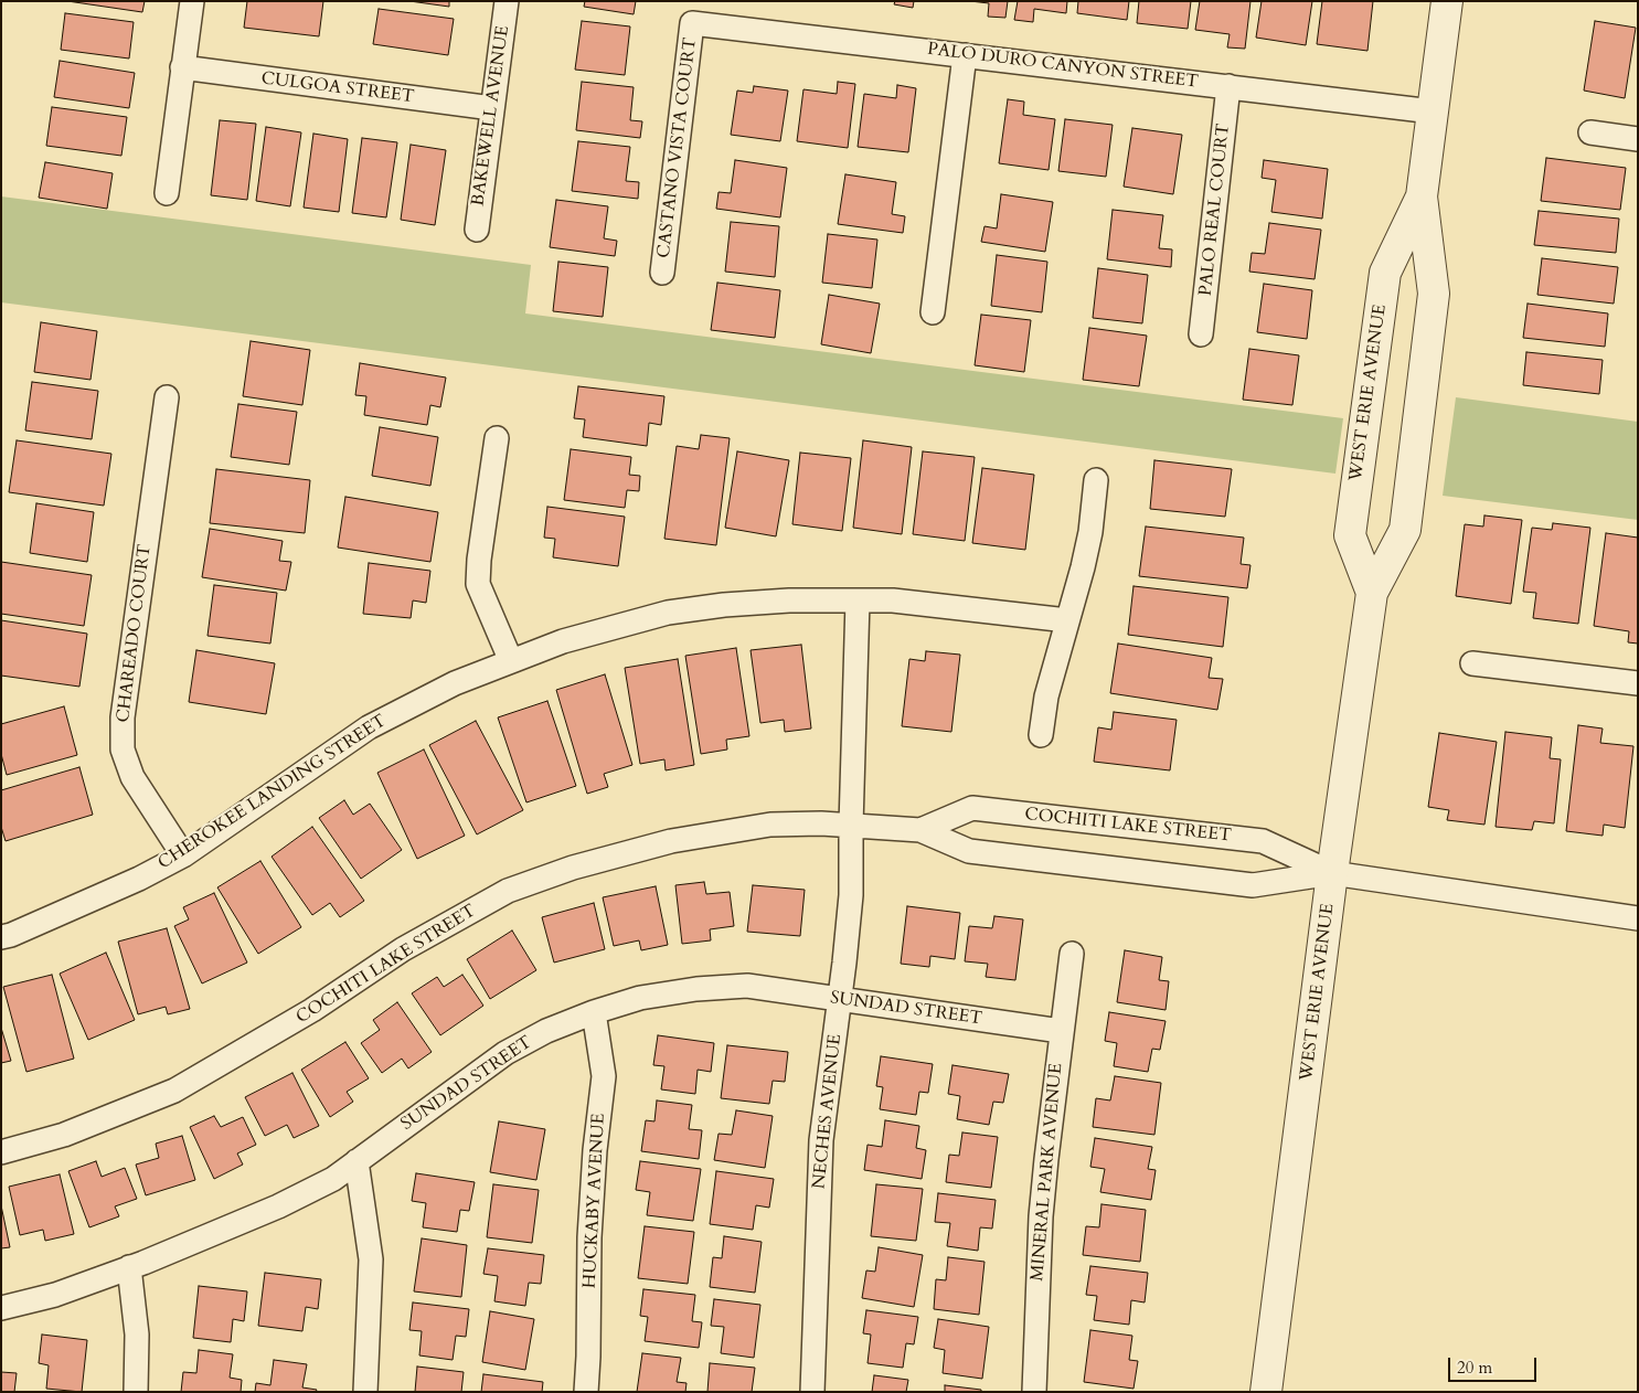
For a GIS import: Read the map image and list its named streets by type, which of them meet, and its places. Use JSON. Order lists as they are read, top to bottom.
{
  "streets": {
    "street": [
      "PALO DURO CANYON STREET",
      "CULGOA STREET",
      "BAKEWELL AVENUE",
      "CASTANO VISTA COURT",
      "PALO REAL COURT",
      "WEST ERIE AVENUE",
      "CHAREADO COURT",
      "CHEROKEE LANDING STREET",
      "COCHITI LAKE STREET",
      "SUNDAD STREET",
      "NECHES AVENUE",
      "MINERAL PARK AVENUE",
      "HUCKABY AVENUE"
    ]
  },
  "crossings": [
    ["PALO DURO CANYON STREET", "CASTANO VISTA COURT"],
    ["PALO DURO CANYON STREET", "PALO REAL COURT"],
    ["PALO DURO CANYON STREET", "WEST ERIE AVENUE"],
    ["CULGOA STREET", "BAKEWELL AVENUE"],
    ["WEST ERIE AVENUE", "COCHITI LAKE STREET"],
    ["CHAREADO COURT", "CHEROKEE LANDING STREET"],
    ["CHEROKEE LANDING STREET", "NECHES AVENUE"],
    ["COCHITI LAKE STREET", "NECHES AVENUE"],
    ["SUNDAD STREET", "NECHES AVENUE"],
    ["SUNDAD STREET", "MINERAL PARK AVENUE"],
    ["SUNDAD STREET", "HUCKABY AVENUE"]
  ],
  "scale_bar": "20 m"
}
